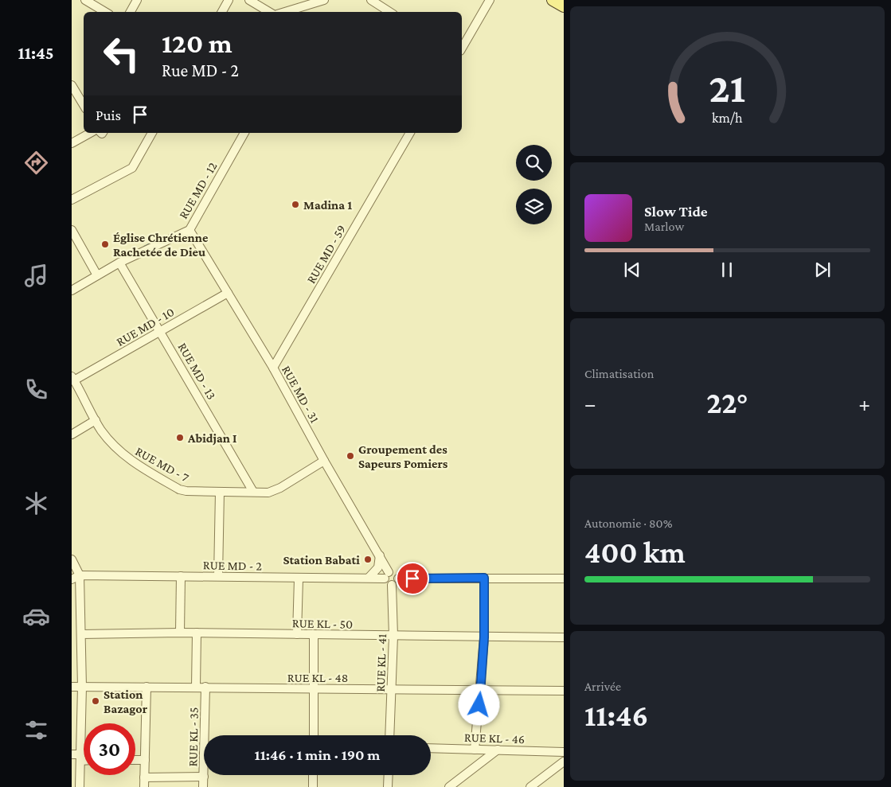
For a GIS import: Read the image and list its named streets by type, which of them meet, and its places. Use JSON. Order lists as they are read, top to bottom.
{
  "streets": {
    "street": [
      "RUE MD - 12",
      "RUE MD - 59",
      "RUE MD - 10",
      "RUE MD - 13",
      "RUE MD - 31",
      "RUE MD - 7",
      "RUE MD - 2",
      "RUE KL - 50",
      "RUE KL - 41",
      "RUE KL - 48",
      "RUE KL - 35",
      "RUE KL - 46"
    ]
  },
  "crossings": [
    ["RUE MD - 12", "RUE MD - 13"],
    ["RUE MD - 12", "RUE MD - 31"],
    ["RUE MD - 59", "RUE MD - 31"],
    ["RUE MD - 10", "RUE MD - 13"],
    ["RUE MD - 10", "RUE MD - 31"],
    ["RUE MD - 10", "RUE MD - 7"],
    ["RUE MD - 13", "RUE MD - 7"],
    ["RUE MD - 31", "RUE MD - 7"],
    ["RUE MD - 31", "RUE MD - 2"],
    ["RUE MD - 31", "RUE KL - 41"],
    ["RUE MD - 2", "RUE KL - 41"],
    ["RUE KL - 50", "RUE KL - 41"],
    ["RUE KL - 41", "RUE KL - 48"],
    ["RUE KL - 48", "RUE KL - 35"]
  ],
  "places": [
    "Madina 1",
    "Église Chrétienne Rachetée de Dieu",
    "Abidjan I",
    "Groupement des Sapeurs Pomiers",
    "Station Babati",
    "Station Bazagor"
  ],
  "page": {
    "tabs": "11:45",
    "turn": ["120 m", "Rue MD - 2"],
    "then": "Puis",
    "song": ["Slow Tide", "Marlow"],
    "tile": [
      "Climatisation",
      ["Autonomie · 80%", "400 km"],
      ["Arrivée", "11:46"]
    ],
    "heat": ["−", "22°", "+"],
    "limit": "30",
    "trip": "11:46 · 1 min · 190 m",
    "gauge": ["21", "km/h"]
  }
}
